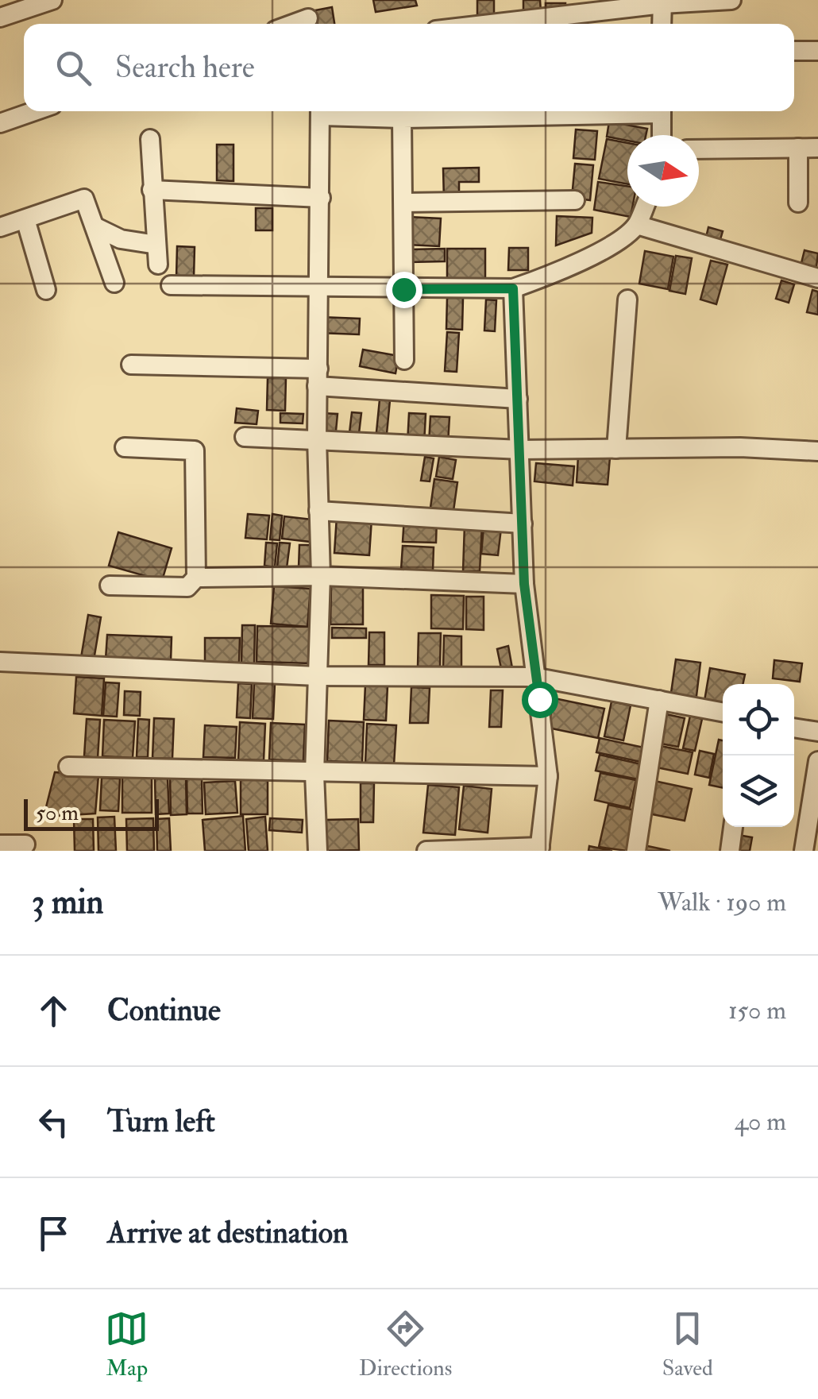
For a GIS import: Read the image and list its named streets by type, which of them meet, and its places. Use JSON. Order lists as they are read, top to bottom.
{
  "scale_bar": "50 m",
  "north": "right",
  "page": {
    "search": "Search here",
    "scale": "50 m",
    "heading": ["3 min", "Walk · 190 m"],
    "list": [
      ["Continue", "150 m"],
      ["Turn left", "40 m"],
      "Arrive at destination"
    ],
    "nav": ["Map", "Directions", "Saved"]
  }
}
